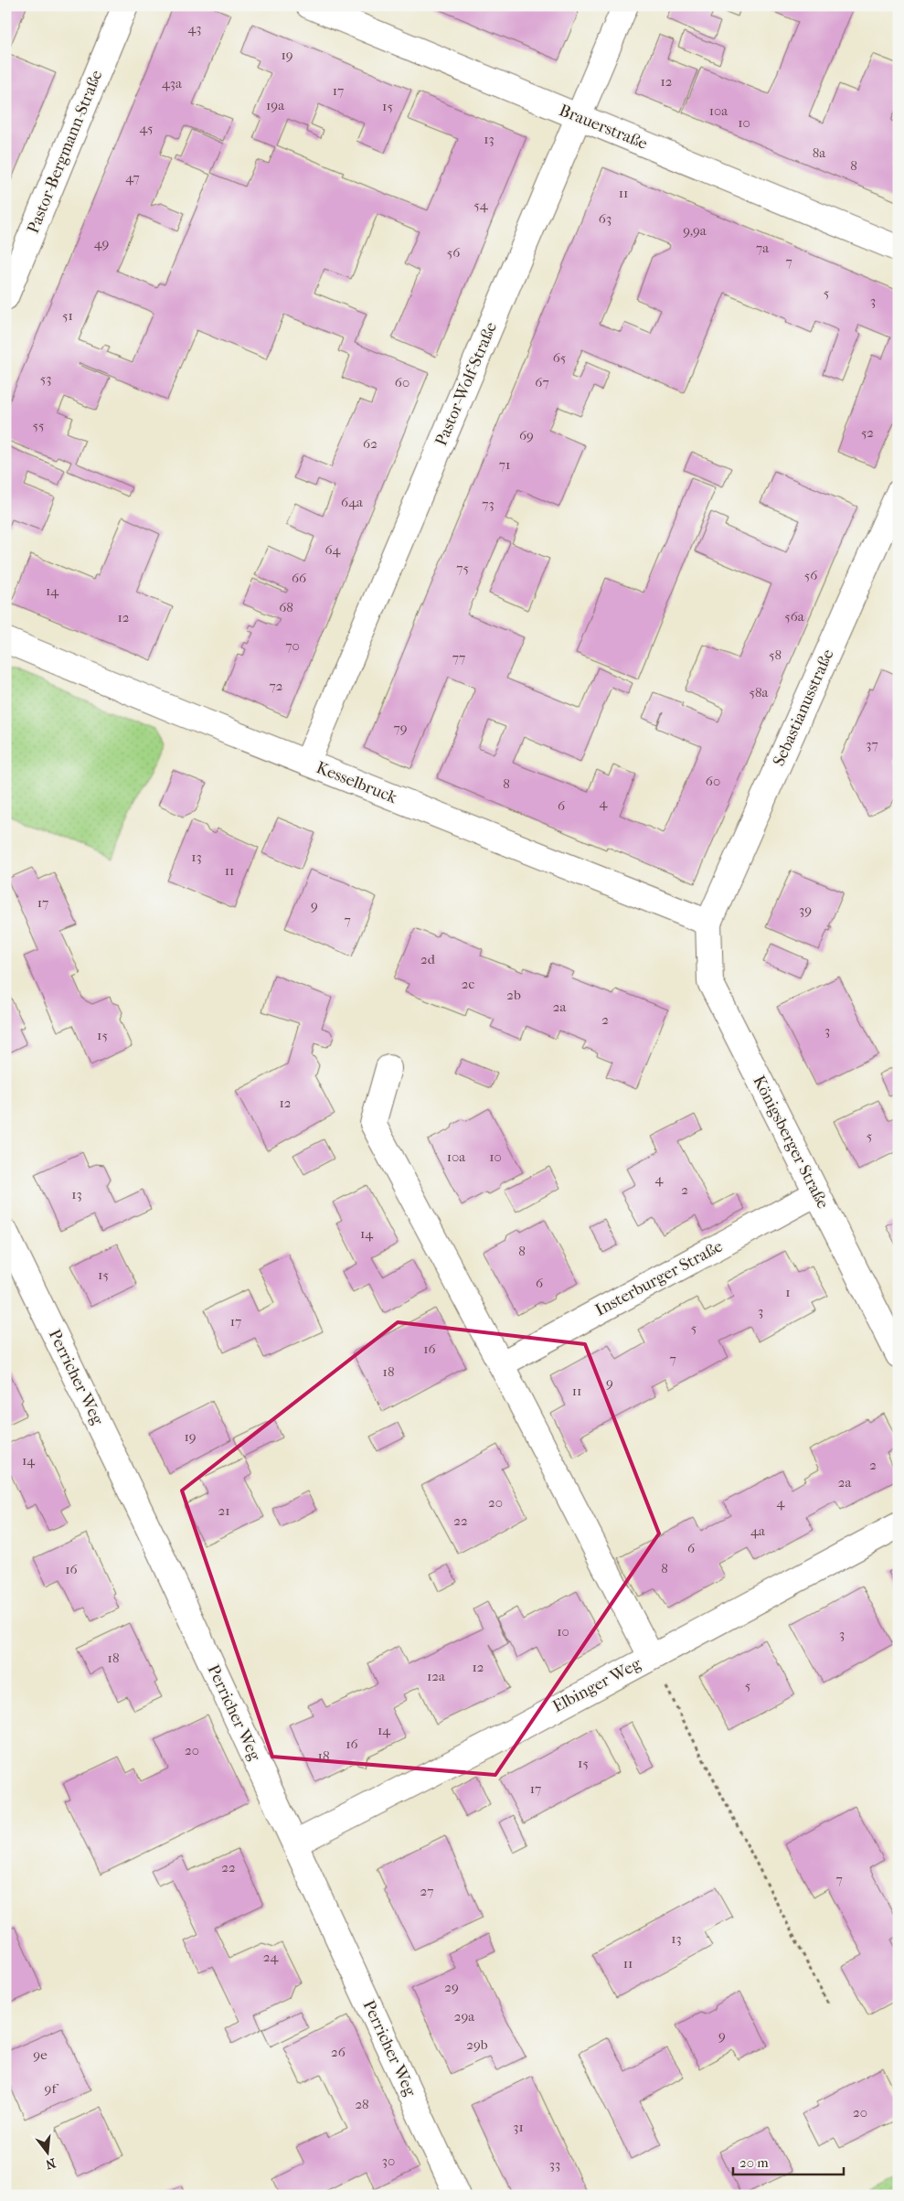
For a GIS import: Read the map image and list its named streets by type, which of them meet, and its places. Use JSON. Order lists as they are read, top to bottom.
{
  "streets": {
    "street": [
      "Brauerstraße",
      "Pastor-Bergmann-Straße",
      "Pastor-Wolf-Straße",
      "Sebastianusstraße",
      "Kesselbruck",
      "Königsberger Straße",
      "Insterburger Straße",
      "Perricher Weg",
      "Elbinger Weg"
    ]
  },
  "crossings": [
    ["Brauerstraße", "Pastor-Wolf-Straße"],
    ["Pastor-Wolf-Straße", "Kesselbruck"],
    ["Sebastianusstraße", "Kesselbruck"],
    ["Sebastianusstraße", "Königsberger Straße"],
    ["Kesselbruck", "Königsberger Straße"],
    ["Königsberger Straße", "Insterburger Straße"],
    ["Perricher Weg", "Elbinger Weg"]
  ],
  "house_numbers": [
    "43",
    "19",
    "12",
    "43a",
    "17",
    "19a",
    "15",
    "10a",
    "10",
    "45",
    "13",
    "8a",
    "8",
    "47",
    "11",
    "54",
    "63",
    "9,9a",
    "49",
    "7a",
    "56",
    "7",
    "5",
    "3",
    "51",
    "65",
    "53",
    "60",
    "67",
    "55",
    "52",
    "69",
    "62",
    "71",
    "64a",
    "73",
    "64",
    "75",
    "56",
    "66",
    "14",
    "68",
    "56a",
    "12",
    "70",
    "58",
    "77",
    "72",
    "58a",
    "79",
    "37",
    "60",
    "8",
    "4",
    "6",
    "13",
    "11",
    "17",
    "9",
    "39",
    "7",
    "2d",
    "2c",
    "2b",
    "2a",
    "2",
    "3",
    "15",
    "12",
    "5",
    "10a",
    "10",
    "4",
    "2",
    "13",
    "14",
    "8",
    "15",
    "6",
    "1",
    "3",
    "17",
    "5",
    "16",
    "7",
    "18",
    "9",
    "11",
    "19",
    "14",
    "2",
    "2a",
    "20",
    "4",
    "21",
    "22",
    "4a",
    "6",
    "8",
    "16",
    "10",
    "3",
    "18",
    "12",
    "12a",
    "5",
    "14",
    "16",
    "20",
    "18",
    "15",
    "17",
    "22",
    "7",
    "27",
    "13",
    "24",
    "11",
    "29",
    "29a",
    "9",
    "29b",
    "26",
    "9e",
    "9f",
    "28",
    "20",
    "31",
    "30",
    "33"
  ],
  "scale_bar": "20 m",
  "north": "bottom"
}
